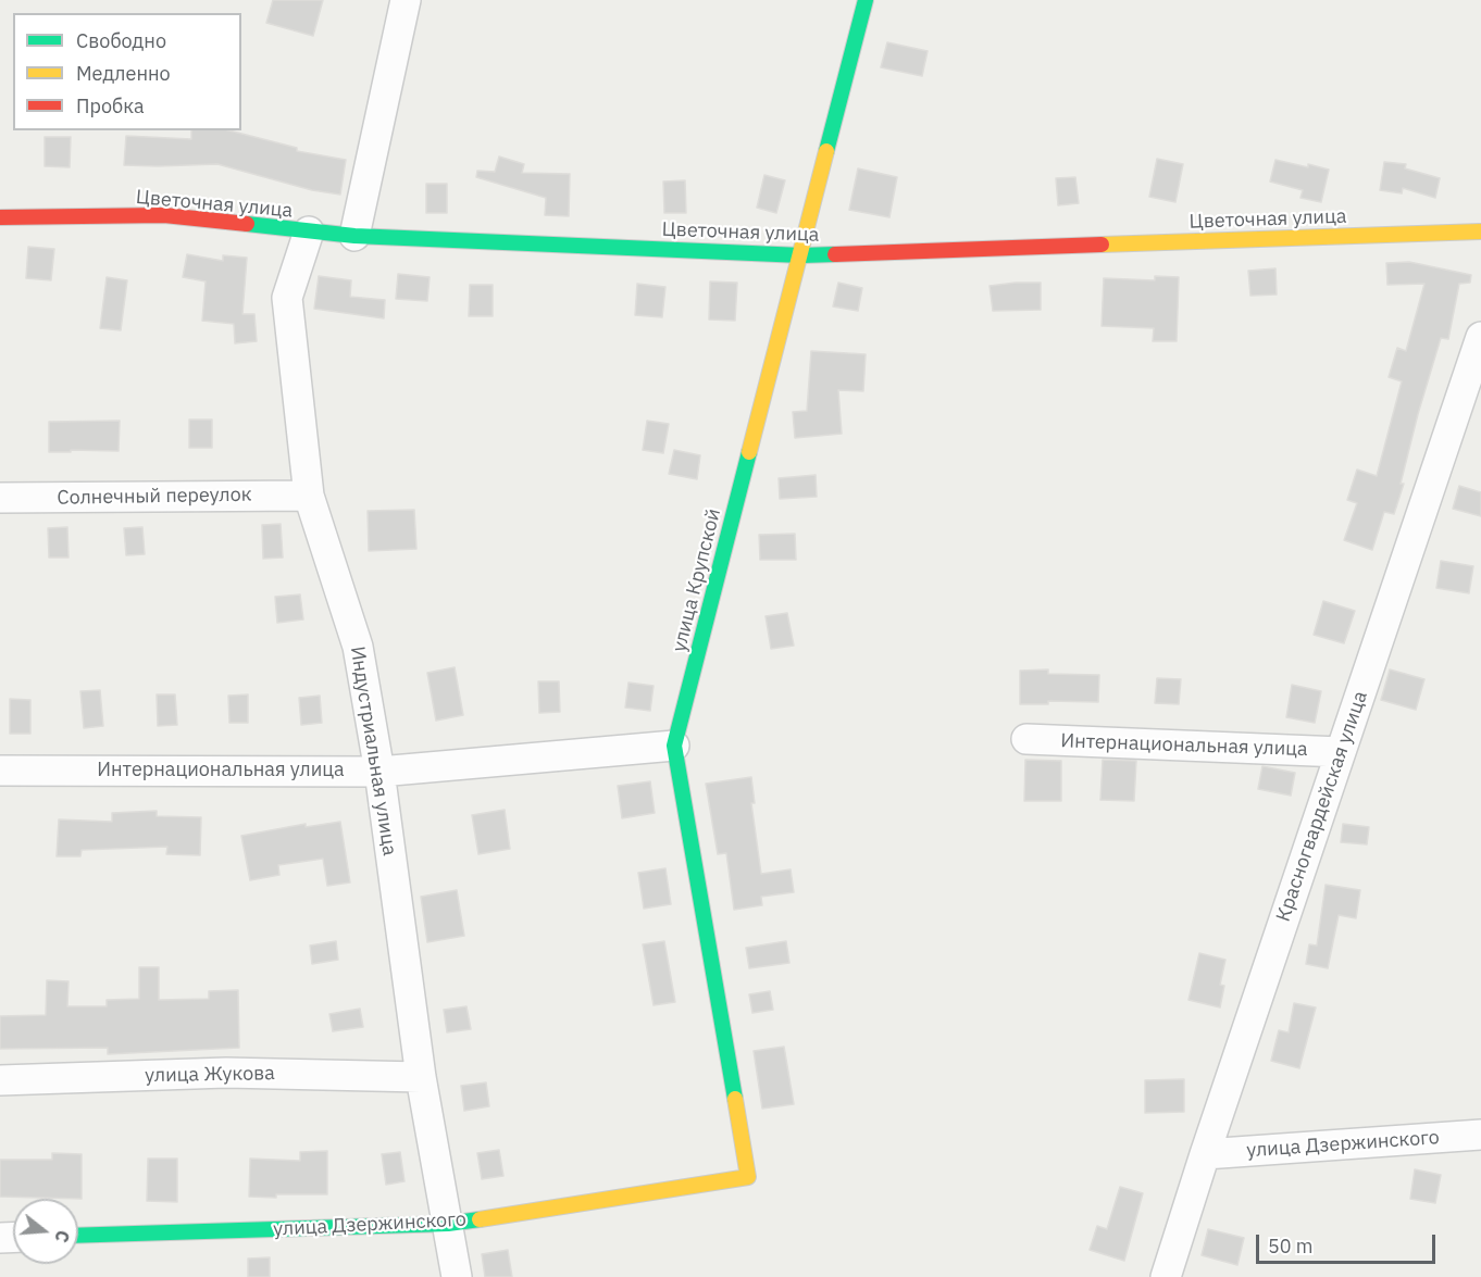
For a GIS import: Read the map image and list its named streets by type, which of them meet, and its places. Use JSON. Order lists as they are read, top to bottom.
{
  "streets": {
    "street": [
      "Цветочная улица",
      "Солнечный переулок",
      "улица Крупской",
      "Интернациональная улица",
      "Индустриальная улица",
      "Красногвардейская улица",
      "улица Жукова",
      "улица Дзержинского"
    ]
  },
  "crossings": [
    ["Цветочная улица", "улица Крупской"],
    ["Цветочная улица", "Индустриальная улица"],
    ["Солнечный переулок", "Индустриальная улица"],
    ["улица Крупской", "Интернациональная улица"],
    ["улица Крупской", "улица Дзержинского"],
    ["Интернациональная улица", "Индустриальная улица"],
    ["Интернациональная улица", "Красногвардейская улица"],
    ["Индустриальная улица", "улица Жукова"],
    ["Индустриальная улица", "улица Дзержинского"],
    ["Красногвардейская улица", "улица Дзержинского"]
  ],
  "legend": ["Свободно", "Медленно", "Пробка"],
  "scale_bar": "50 m",
  "north": "right"
}
